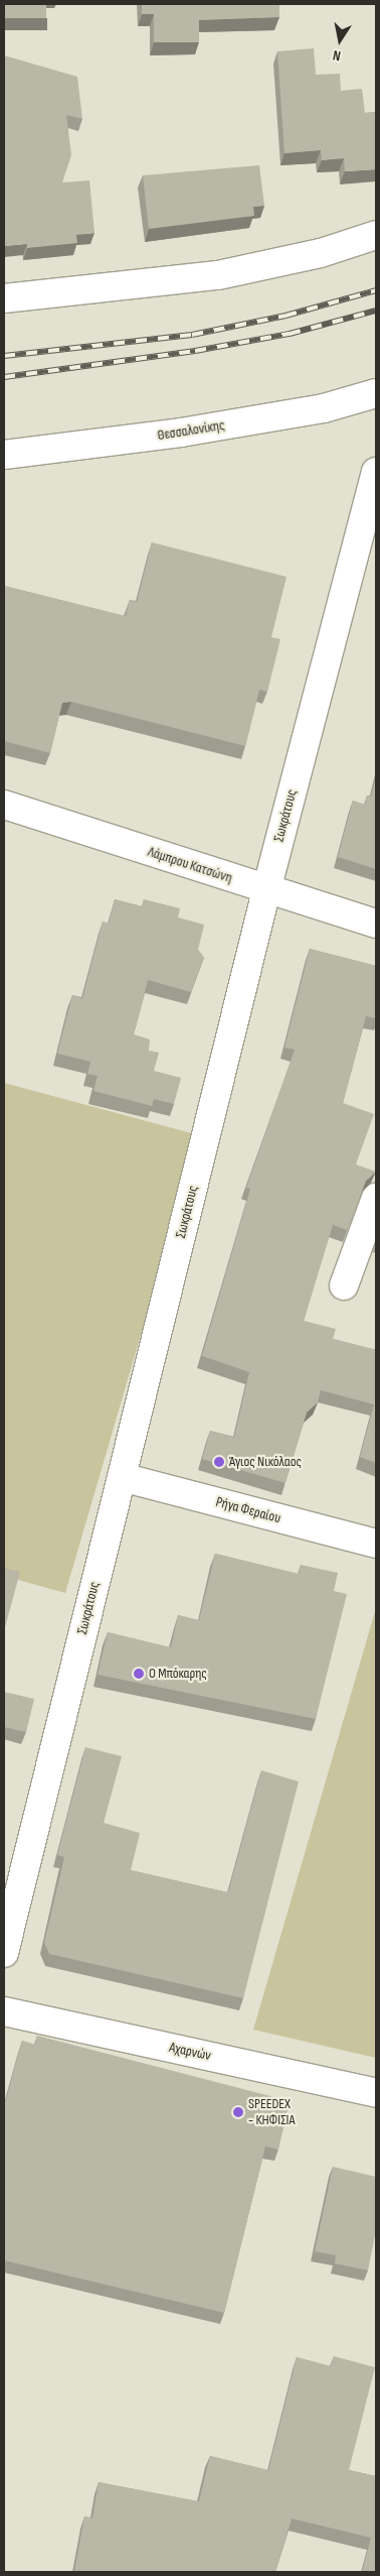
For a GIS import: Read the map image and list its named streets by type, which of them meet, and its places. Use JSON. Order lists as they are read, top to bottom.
{
  "streets": {
    "street": [
      "Θεσσαλονίκης",
      "Σωκράτους",
      "Λάμπρου Κατσώνη",
      "Ρήγα Φεραίου",
      "Αχαρνών"
    ]
  },
  "crossings": [
    ["Σωκράτους", "Λάμπρου Κατσώνη"],
    ["Σωκράτους", "Ρήγα Φεραίου"]
  ],
  "places": ["Άγιος Νικόλαος", "Ο Μπόκαρης", "SPEEDEX - ΚΗΦΙΣΙΑ"],
  "north": "bottom"
}
